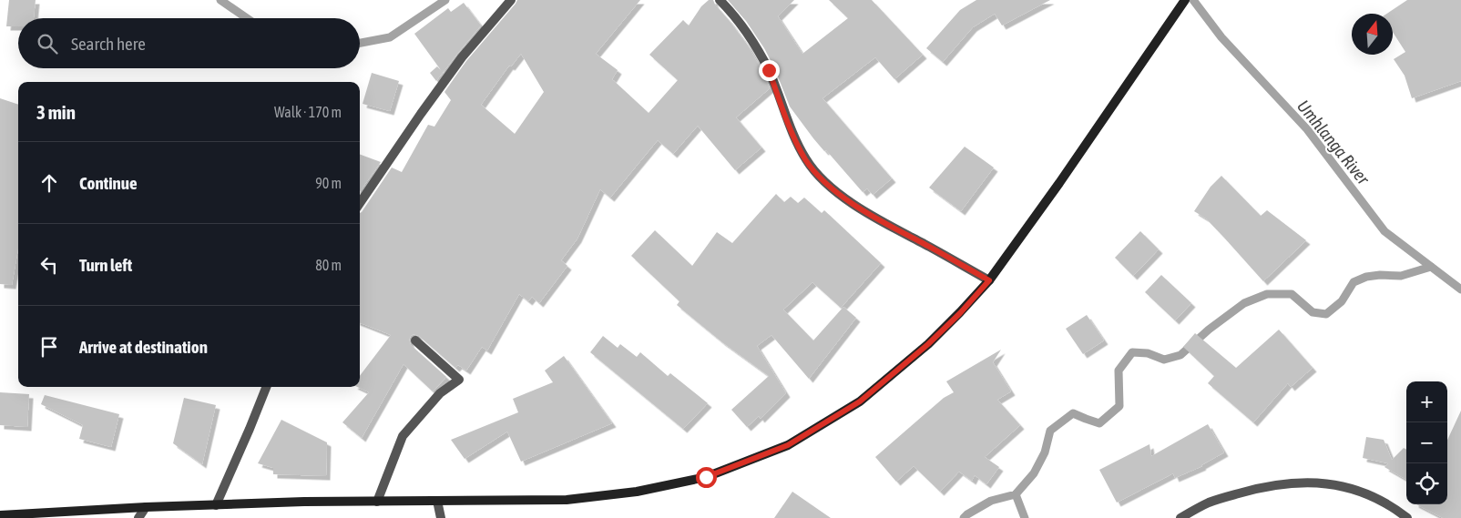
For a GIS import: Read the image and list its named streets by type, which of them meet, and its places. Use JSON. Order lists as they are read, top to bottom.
{
  "water": ["Umhlanga River"],
  "north": "top",
  "page": {
    "search": "Search here",
    "heading": ["3 min", "Walk · 170 m"],
    "list": [
      ["Continue", "90 m"],
      ["Turn left", "80 m"],
      "Arrive at destination"
    ],
    "map_buttons": ["+", "−"]
  }
}
